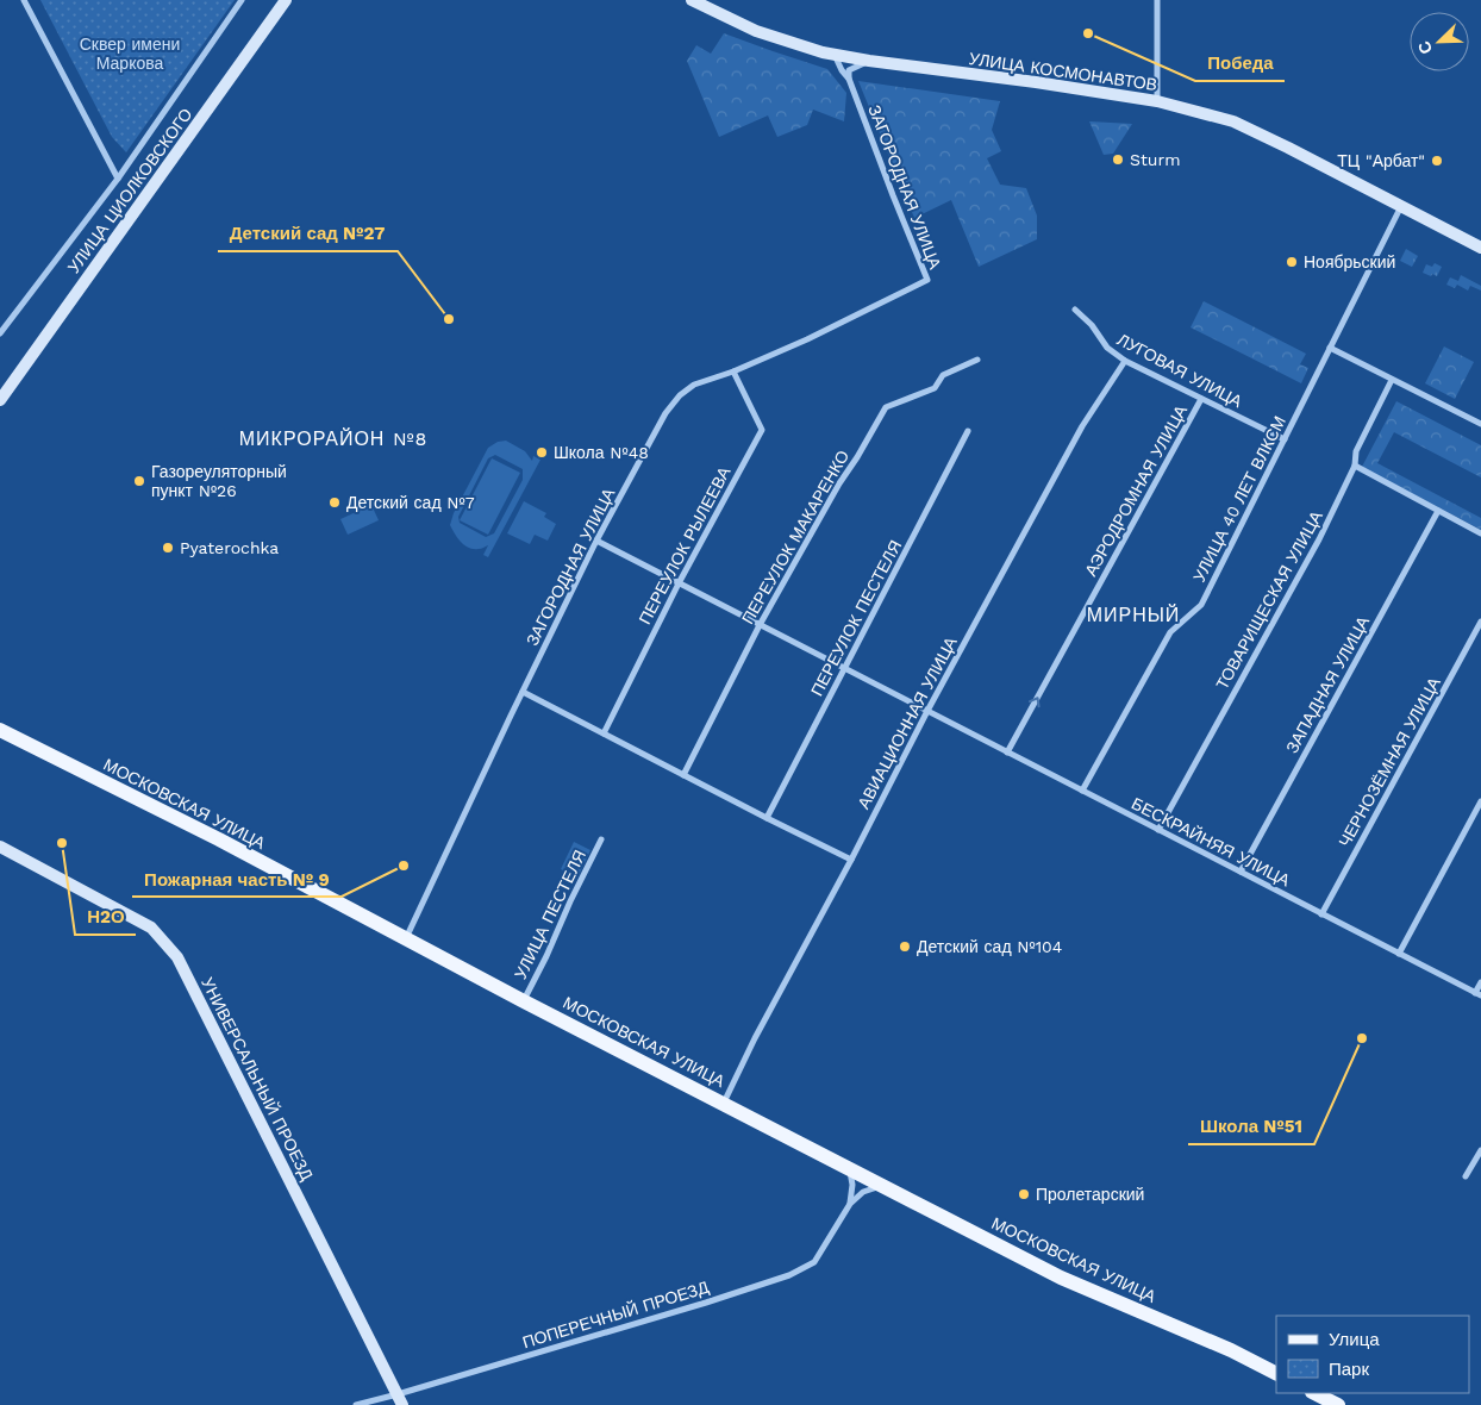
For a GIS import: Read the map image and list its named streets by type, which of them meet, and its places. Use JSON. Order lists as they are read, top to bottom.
{
  "streets": {
    "main road": [
      "УЛИЦА КОСМОНАВТОВ",
      "УЛИЦА ЦИОЛКОВСКОГО",
      "МОСКОВСКАЯ УЛИЦА",
      "УНИВЕРСАЛЬНЫЙ ПРОЕЗД"
    ],
    "street": [
      "ЗАГОРОДНАЯ УЛИЦА",
      "ЛУГОВАЯ УЛИЦА",
      "АЭРОДРОМНАЯ УЛИЦА",
      "УЛИЦА 40 ЛЕТ ВЛКСМ",
      "ПЕРЕУЛОК МАКАРЕНКО",
      "ПЕРЕУЛОК РЫЛЕЕВА",
      "ТОВАРИЩЕСКАЯ УЛИЦА",
      "ПЕРЕУЛОК ПЕСТЕЛЯ",
      "ЗАПАДНАЯ УЛИЦА",
      "АВИАЦИОННАЯ УЛИЦА",
      "ЧЕРНОЗЁМНАЯ УЛИЦА",
      "БЕСКРАЙНЯЯ УЛИЦА",
      "УЛИЦА ПЕСТЕЛЯ",
      "ПОПЕРЕЧНЫЙ ПРОЕЗД"
    ]
  },
  "crossings": [
    ["УЛИЦА КОСМОНАВТОВ", "ЗАГОРОДНАЯ УЛИЦА"],
    ["УЛИЦА КОСМОНАВТОВ", "УЛИЦА 40 ЛЕТ ВЛКСМ"],
    ["ЗАГОРОДНАЯ УЛИЦА", "ПЕРЕУЛОК РЫЛЕЕВА"],
    ["ЗАГОРОДНАЯ УЛИЦА", "МОСКОВСКАЯ УЛИЦА"],
    ["ЗАГОРОДНАЯ УЛИЦА", "БЕСКРАЙНЯЯ УЛИЦА"],
    ["ЛУГОВАЯ УЛИЦА", "АЭРОДРОМНАЯ УЛИЦА"],
    ["ЛУГОВАЯ УЛИЦА", "УЛИЦА 40 ЛЕТ ВЛКСМ"],
    ["ЛУГОВАЯ УЛИЦА", "АВИАЦИОННАЯ УЛИЦА"],
    ["АЭРОДРОМНАЯ УЛИЦА", "БЕСКРАЙНЯЯ УЛИЦА"],
    ["УЛИЦА 40 ЛЕТ ВЛКСМ", "БЕСКРАЙНЯЯ УЛИЦА"],
    ["ПЕРЕУЛОК МАКАРЕНКО", "БЕСКРАЙНЯЯ УЛИЦА"],
    ["ПЕРЕУЛОК РЫЛЕЕВА", "БЕСКРАЙНЯЯ УЛИЦА"],
    ["ТОВАРИЩЕСКАЯ УЛИЦА", "БЕСКРАЙНЯЯ УЛИЦА"],
    ["ПЕРЕУЛОК ПЕСТЕЛЯ", "БЕСКРАЙНЯЯ УЛИЦА"],
    ["ЗАПАДНАЯ УЛИЦА", "БЕСКРАЙНЯЯ УЛИЦА"],
    ["АВИАЦИОННАЯ УЛИЦА", "МОСКОВСКАЯ УЛИЦА"],
    ["АВИАЦИОННАЯ УЛИЦА", "БЕСКРАЙНЯЯ УЛИЦА"],
    ["ЧЕРНОЗЁМНАЯ УЛИЦА", "БЕСКРАЙНЯЯ УЛИЦА"],
    ["МОСКОВСКАЯ УЛИЦА", "УЛИЦА ПЕСТЕЛЯ"],
    ["МОСКОВСКАЯ УЛИЦА", "ПОПЕРЕЧНЫЙ ПРОЕЗД"],
    ["УНИВЕРСАЛЬНЫЙ ПРОЕЗД", "ПОПЕРЕЧНЫЙ ПРОЕЗД"]
  ],
  "one_way": ["АЭРОДРОМНАЯ УЛИЦА"],
  "districts": ["МИКРОРАЙОН №8", "МИРНЫЙ"],
  "parks": ["Сквер имени Маркова"],
  "places": [
    "Победа",
    "Sturm",
    "ТЦ \"Арбат\"",
    "Ноябрьский",
    "Детский сад №27",
    "Школа №48",
    "Газореуляторный пункт №26",
    "Детский сад №7",
    "Pyaterochka",
    "Н2О",
    "Пожарная часть № 9",
    "Детский сад №104",
    "Школа №51",
    "Пролетарский"
  ],
  "legend": ["Улица", "Парк"],
  "north": "bottom left"
}
